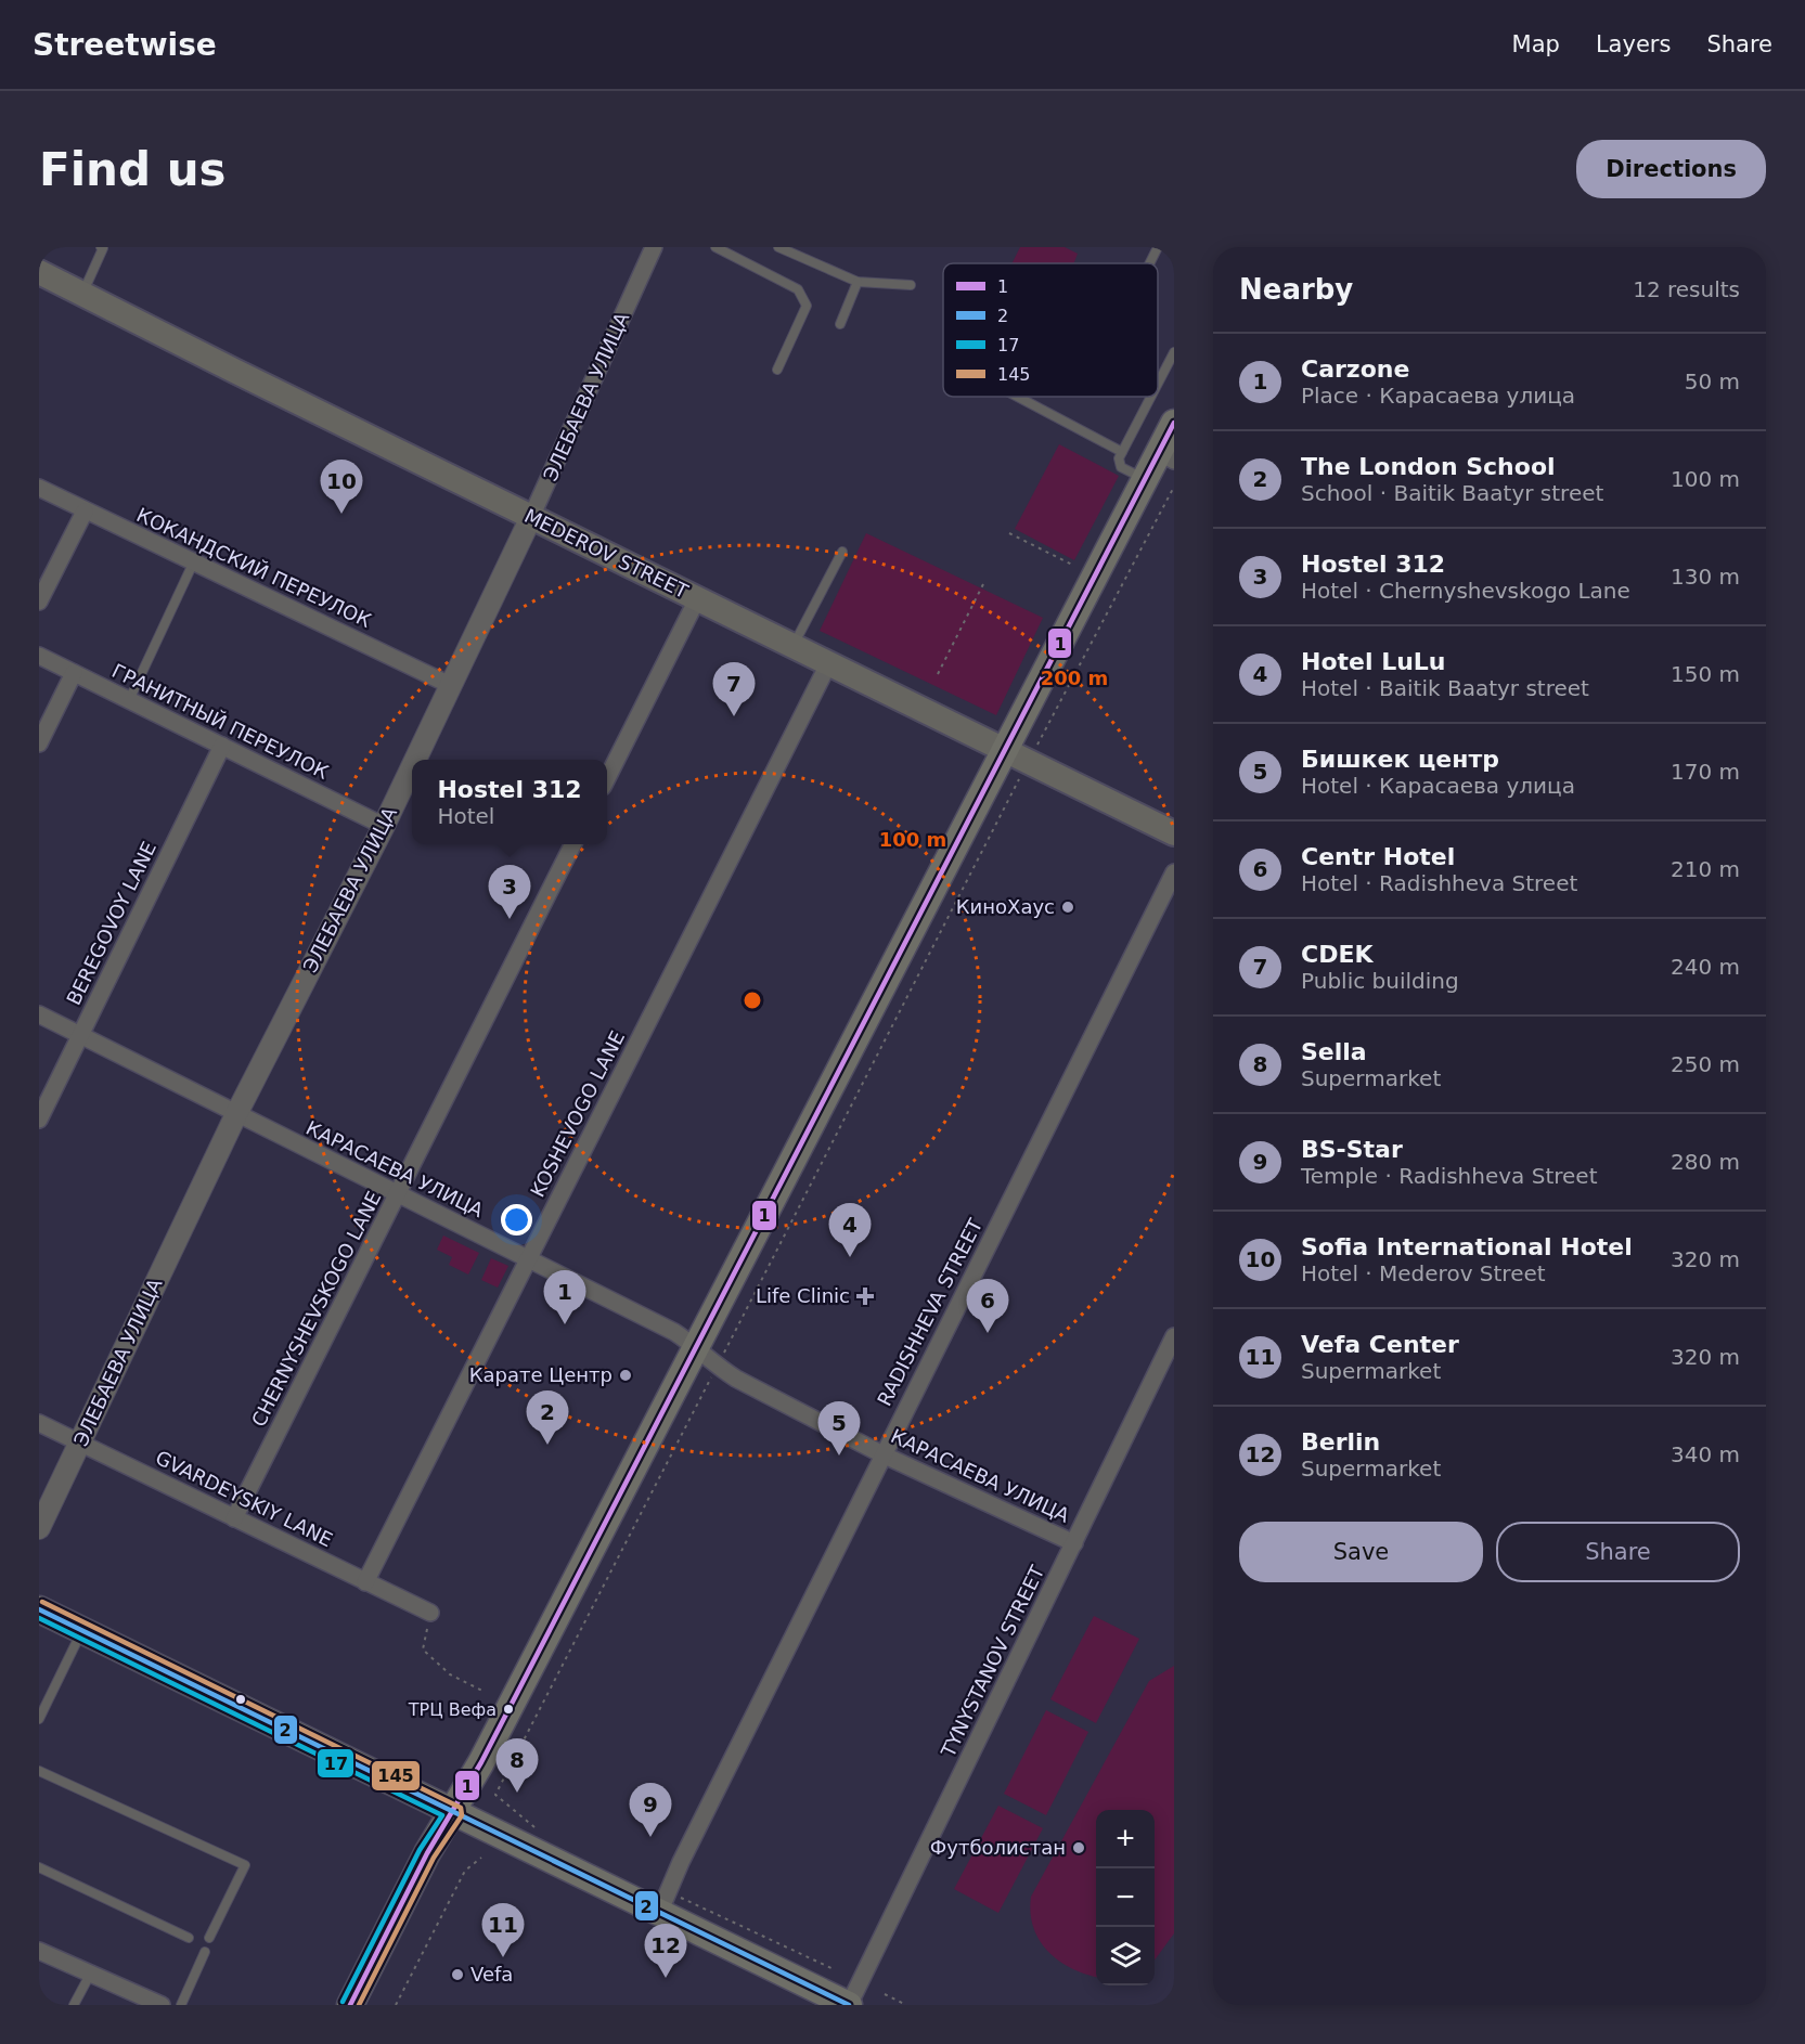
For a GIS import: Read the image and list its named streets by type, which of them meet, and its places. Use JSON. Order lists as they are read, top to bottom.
{
  "streets": {
    "main road": ["MEDEROV STREET"],
    "street": [
      "ЭЛЕБАЕВА УЛИЦА",
      "КОКАНДСКИЙ ПЕРЕУЛОК",
      "ГРАНИТНЫЙ ПЕРЕУЛОК",
      "BEREGOVOY LANE",
      "KOSHEVOGO LANE",
      "КАРАСАЕВА УЛИЦА",
      "CHERNYSHEVSKOGO LANE",
      "RADISHHEVA STREET",
      "GVARDEYSKIY LANE",
      "TYNYSTANOV STREET"
    ]
  },
  "crossings": [
    ["ЭЛЕБАЕВА УЛИЦА", "MEDEROV STREET"],
    ["ЭЛЕБАЕВА УЛИЦА", "КОКАНДСКИЙ ПЕРЕУЛОК"],
    ["ЭЛЕБАЕВА УЛИЦА", "ГРАНИТНЫЙ ПЕРЕУЛОК"],
    ["ЭЛЕБАЕВА УЛИЦА", "КАРАСАЕВА УЛИЦА"],
    ["ЭЛЕБАЕВА УЛИЦА", "GVARDEYSKIY LANE"],
    ["MEDEROV STREET", "KOSHEVOGO LANE"],
    ["ГРАНИТНЫЙ ПЕРЕУЛОК", "BEREGOVOY LANE"],
    ["BEREGOVOY LANE", "КАРАСАЕВА УЛИЦА"],
    ["KOSHEVOGO LANE", "КАРАСАЕВА УЛИЦА"],
    ["KOSHEVOGO LANE", "GVARDEYSKIY LANE"],
    ["КАРАСАЕВА УЛИЦА", "CHERNYSHEVSKOGO LANE"],
    ["КАРАСАЕВА УЛИЦА", "RADISHHEVA STREET"],
    ["КАРАСАЕВА УЛИЦА", "TYNYSTANOV STREET"],
    ["CHERNYSHEVSKOGO LANE", "GVARDEYSKIY LANE"]
  ],
  "places": {
    "other": [
      "КиноХаус",
      "Карате Центр",
      "ТРЦ Вефа",
      "Футболистан",
      "Vefa"
    ],
    "health": ["Life Clinic"]
  },
  "lines": [
    "transit line 1",
    "transit line 145",
    "transit line 2",
    "transit line 17"
  ],
  "legend": [
    "1",
    "2",
    "17",
    "145"
  ],
  "page": {
    "header": "Streetwise",
    "nav": ["Map", "Layers", "Share"],
    "buttons": [
      "Directions",
      ["Save", "Share"]
    ],
    "title": "Find us",
    "heading": ["Nearby", "12 results"],
    "list": [
      {
        "mark": "1",
        "name": "Carzone",
        "note": "Place · Карасаева улица",
        "value": "50 m"
      },
      {
        "mark": "2",
        "name": "The London School",
        "note": "School · Baitik Baatyr street",
        "value": "100 m"
      },
      {
        "mark": "3",
        "name": "Hostel 312",
        "note": "Hotel · Chernyshevskogo Lane",
        "value": "130 m"
      },
      {
        "mark": "4",
        "name": "Hotel LuLu",
        "note": "Hotel · Baitik Baatyr street",
        "value": "150 m"
      },
      {
        "mark": "5",
        "name": "Бишкек центр",
        "note": "Hotel · Карасаева улица",
        "value": "170 m"
      },
      {
        "mark": "6",
        "name": "Centr Hotel",
        "note": "Hotel · Radishheva Street",
        "value": "210 m"
      },
      {
        "mark": "7",
        "name": "CDEK",
        "note": "Public building",
        "value": "240 m"
      },
      {
        "mark": "8",
        "name": "Sella",
        "note": "Supermarket",
        "value": "250 m"
      },
      {
        "mark": "9",
        "name": "BS-Star",
        "note": "Temple · Radishheva Street",
        "value": "280 m"
      },
      {
        "mark": "10",
        "name": "Sofia International Hotel",
        "note": "Hotel · Mederov Street",
        "value": "320 m"
      },
      {
        "mark": "11",
        "name": "Vefa Center",
        "note": "Supermarket",
        "value": "320 m"
      },
      {
        "mark": "12",
        "name": "Berlin",
        "note": "Supermarket",
        "value": "340 m"
      }
    ],
    "pins": [
      "10",
      "7",
      "3",
      "4",
      "1",
      "6",
      "2",
      "5",
      "8",
      "9",
      "11",
      "12"
    ],
    "popup": ["Hostel 312", "Hotel"],
    "map_buttons": ["+", "−"]
  },
  "rings": ["200 m", "100 m"]
}
